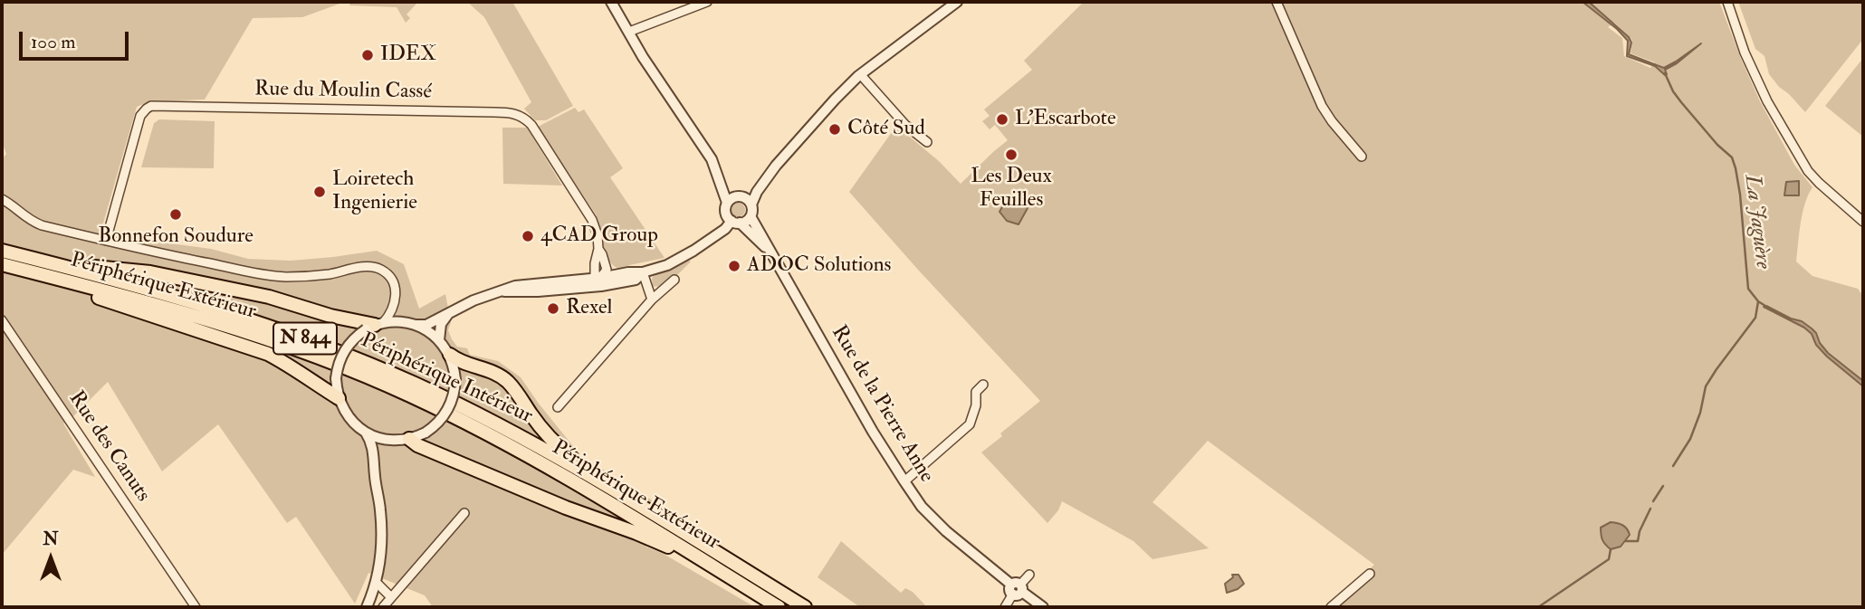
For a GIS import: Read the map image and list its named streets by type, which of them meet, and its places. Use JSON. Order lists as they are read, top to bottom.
{
  "streets": {
    "highway": ["Périphérique Extérieur", "N 844", "Périphérique Intérieur"],
    "street": ["Rue du Moulin Cassé", "Rue de la Pierre Anne", "Rue des Canuts"]
  },
  "water": ["La Jaguère"],
  "places": [
    "IDEX",
    "L'Escarbote",
    "Côté Sud",
    "Les Deux Feuilles",
    "Loiretech Ingenierie",
    "Bonnefon Soudure",
    "4CAD Group",
    "ADOC Solutions",
    "Rexel"
  ],
  "scale_bar": "100 m",
  "north": "top"
}
